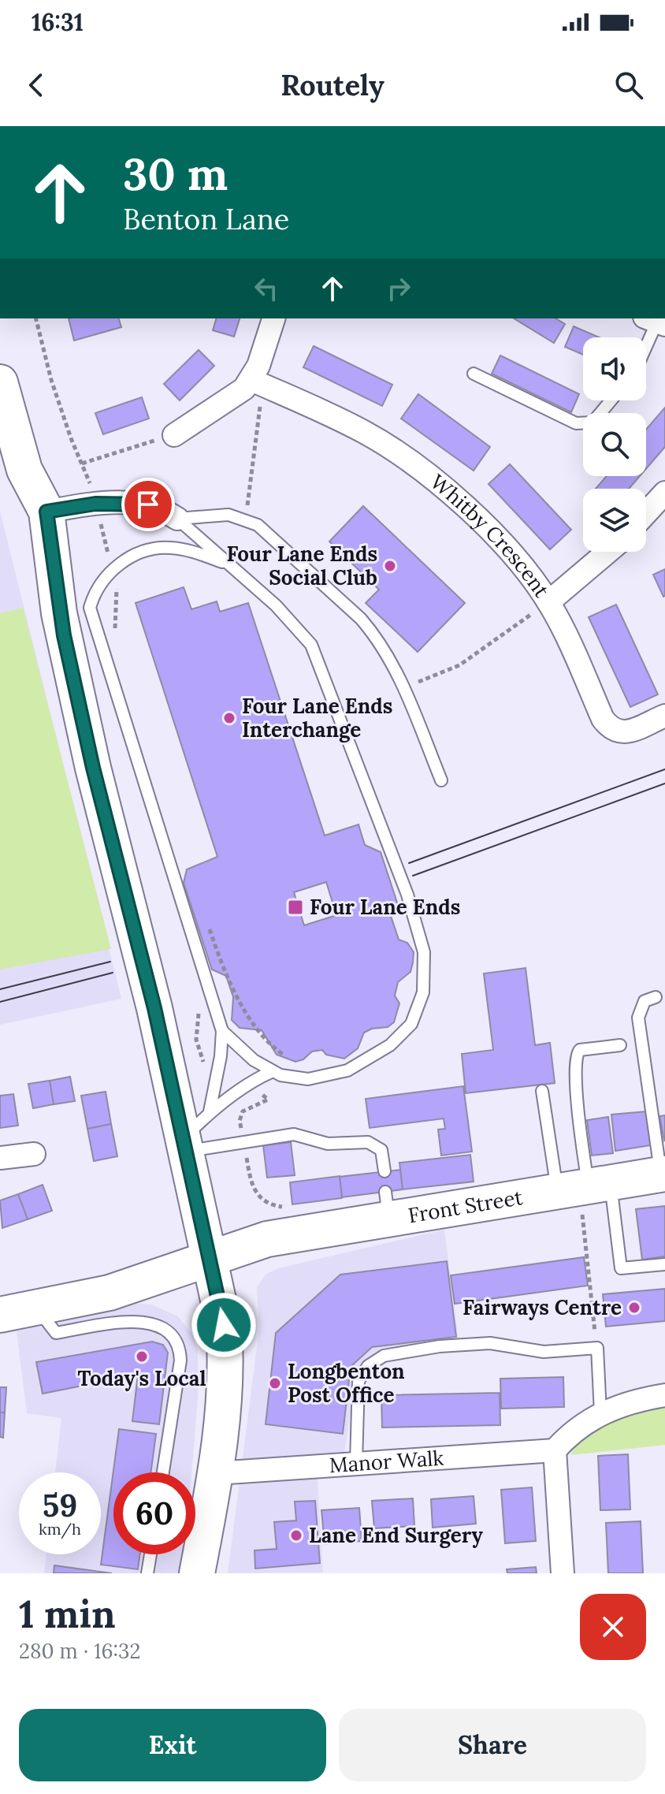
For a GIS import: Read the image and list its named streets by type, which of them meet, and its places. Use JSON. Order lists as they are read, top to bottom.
{
  "streets": {
    "main road": ["Front Street"],
    "street": ["Whitby Crescent", "Manor Walk"]
  },
  "places": {
    "other": [
      "Four Lane Ends Social Club",
      "Four Lane Ends Interchange",
      "Fairways Centre",
      "Today's Local",
      "Longbenton Post Office",
      "Lane End Surgery"
    ],
    "transit": ["Four Lane Ends"]
  },
  "page": {
    "status": "16:31",
    "header": "Routely",
    "turn": ["30 m", "Benton Lane"],
    "speed": "59 km/h",
    "limit": "60",
    "heading": ["1 min", "280 m · 16:32"],
    "buttons": ["Exit", "Share"]
  }
}
